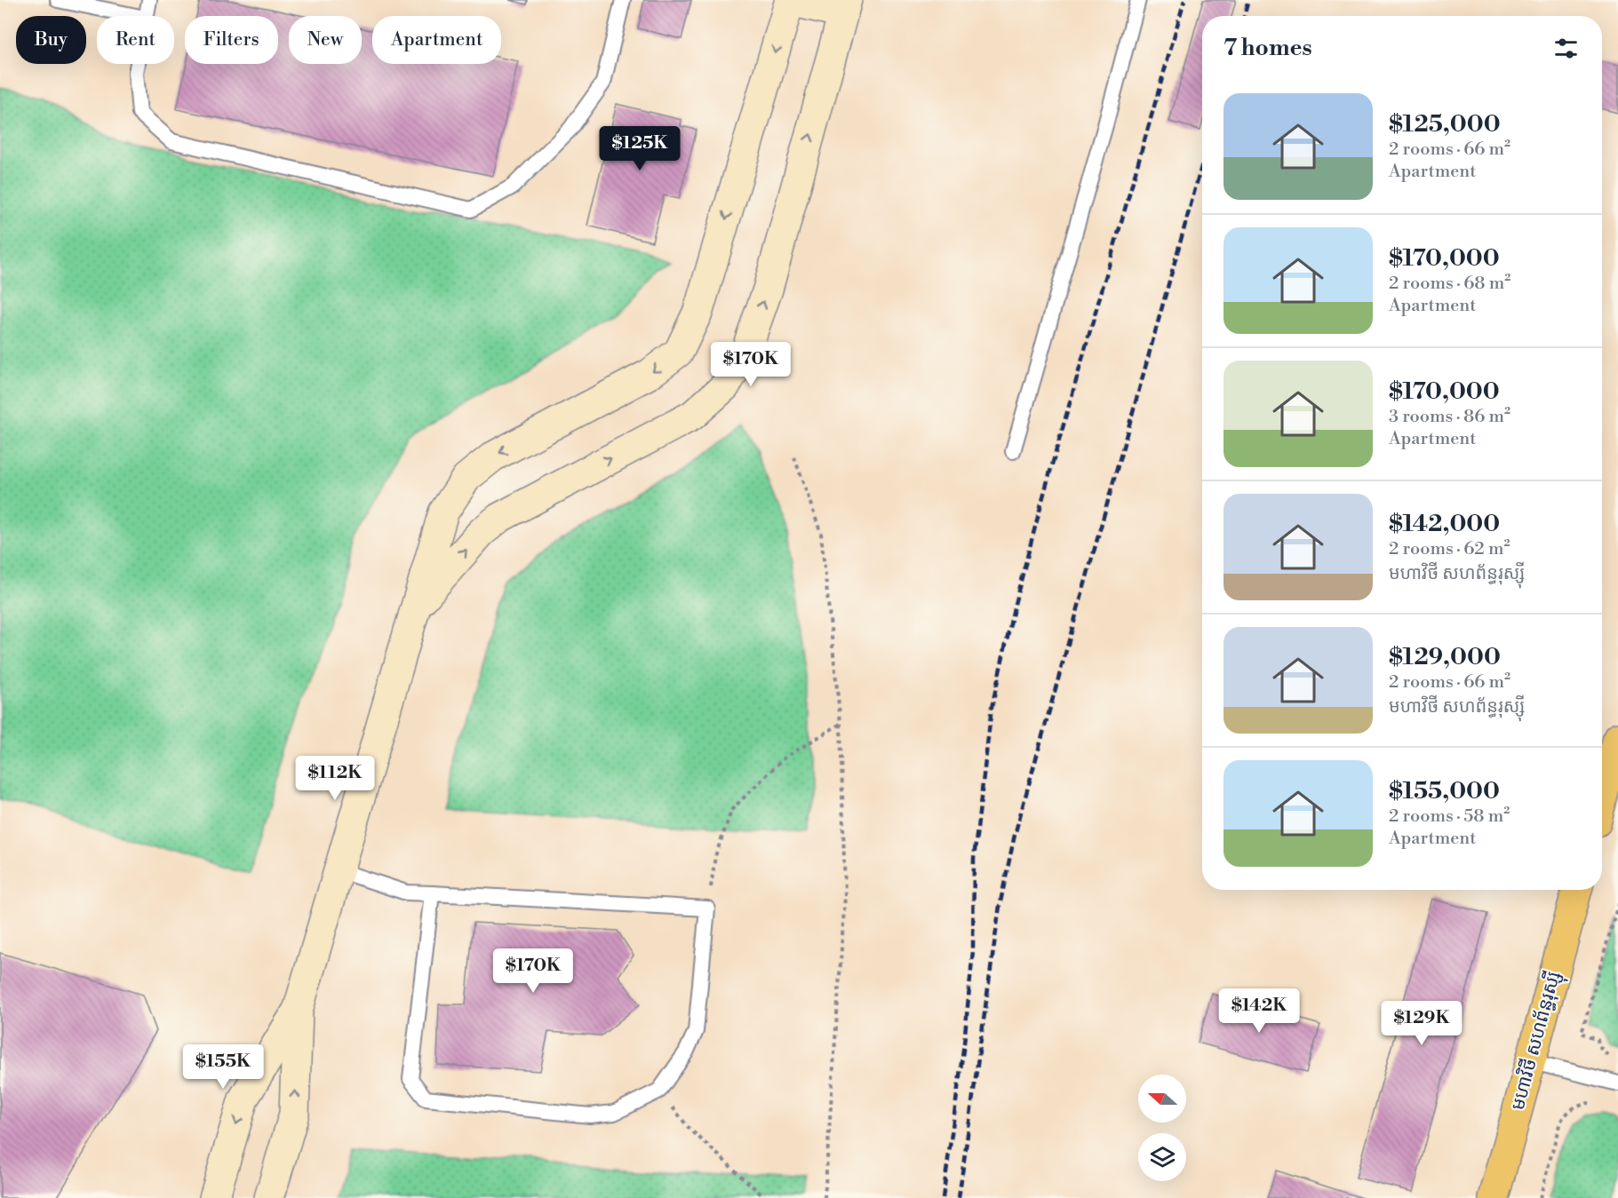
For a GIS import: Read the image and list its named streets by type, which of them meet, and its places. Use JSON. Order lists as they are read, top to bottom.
{
  "streets": {
    "highway": ["មហាវិថី សហព័ន្ធរុស្ស៊ី"]
  },
  "north": "left",
  "page": {
    "chip": [
      "Buy",
      "Rent",
      "Filters",
      "New",
      "Apartment"
    ],
    "heading": "7 homes",
    "list": [
      {
        "name": "$125,000",
        "note": "2 rooms · 66 m² · Apartment"
      },
      {
        "name": "$170,000",
        "note": "2 rooms · 68 m² · Apartment"
      },
      {
        "name": "$170,000",
        "note": "3 rooms · 86 m² · Apartment"
      },
      {
        "name": "$142,000",
        "note": "2 rooms · 62 m² · មហាវិថី សហព័ន្ធរុស្ស៊ី"
      },
      {
        "name": "$129,000",
        "note": "2 rooms · 66 m² · មហាវិថី សហព័ន្ធរុស្ស៊ី"
      },
      {
        "name": "$155,000",
        "note": "2 rooms · 58 m² · Apartment"
      }
    ],
    "price": [
      "$125K",
      "$170K",
      "$112K",
      "$170K",
      "$142K",
      "$129K",
      "$155K"
    ]
  }
}
